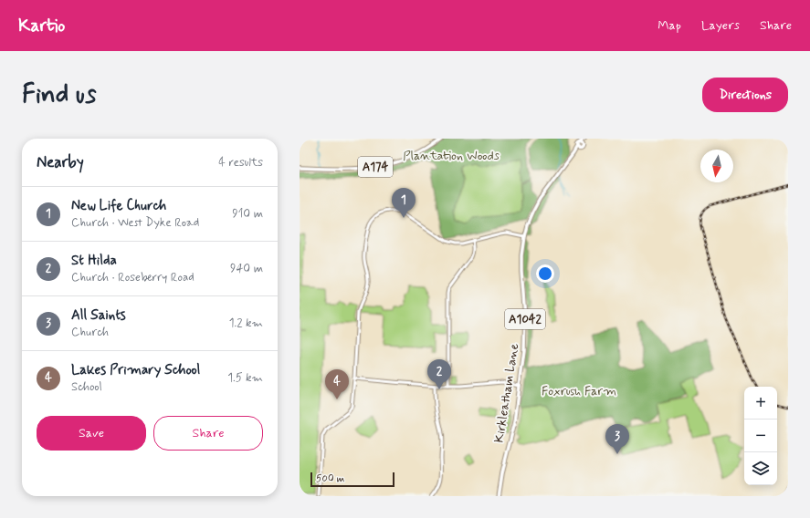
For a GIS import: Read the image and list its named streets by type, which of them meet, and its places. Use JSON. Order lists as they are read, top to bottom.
{
  "streets": {
    "main road": ["A174", "A1042", "Kirkleatham Lane"]
  },
  "crossings": [
    ["A1042", "Kirkleatham Lane"]
  ],
  "parks": ["Plantation Woods", "Foxrush Farm"],
  "scale_bar": "500 m",
  "north": "bottom",
  "page": {
    "header": "Kartio",
    "nav": ["Map", "Layers", "Share"],
    "buttons": [
      "Directions",
      ["Save", "Share"]
    ],
    "title": "Find us",
    "heading": ["Nearby", "4 results"],
    "list": [
      {
        "mark": "1",
        "name": "New Life Church",
        "note": "Church · West Dyke Road",
        "value": "910 m"
      },
      {
        "mark": "2",
        "name": "St Hilda",
        "note": "Church · Roseberry Road",
        "value": "940 m"
      },
      {
        "mark": "3",
        "name": "All Saints",
        "note": "Church",
        "value": "1.2 km"
      },
      {
        "mark": "4",
        "name": "Lakes Primary School",
        "note": "School",
        "value": "1.5 km"
      }
    ],
    "pins": [
      "1",
      "2",
      "4",
      "3"
    ],
    "map_buttons": ["+", "−"],
    "scale": "500 m"
  }
}
